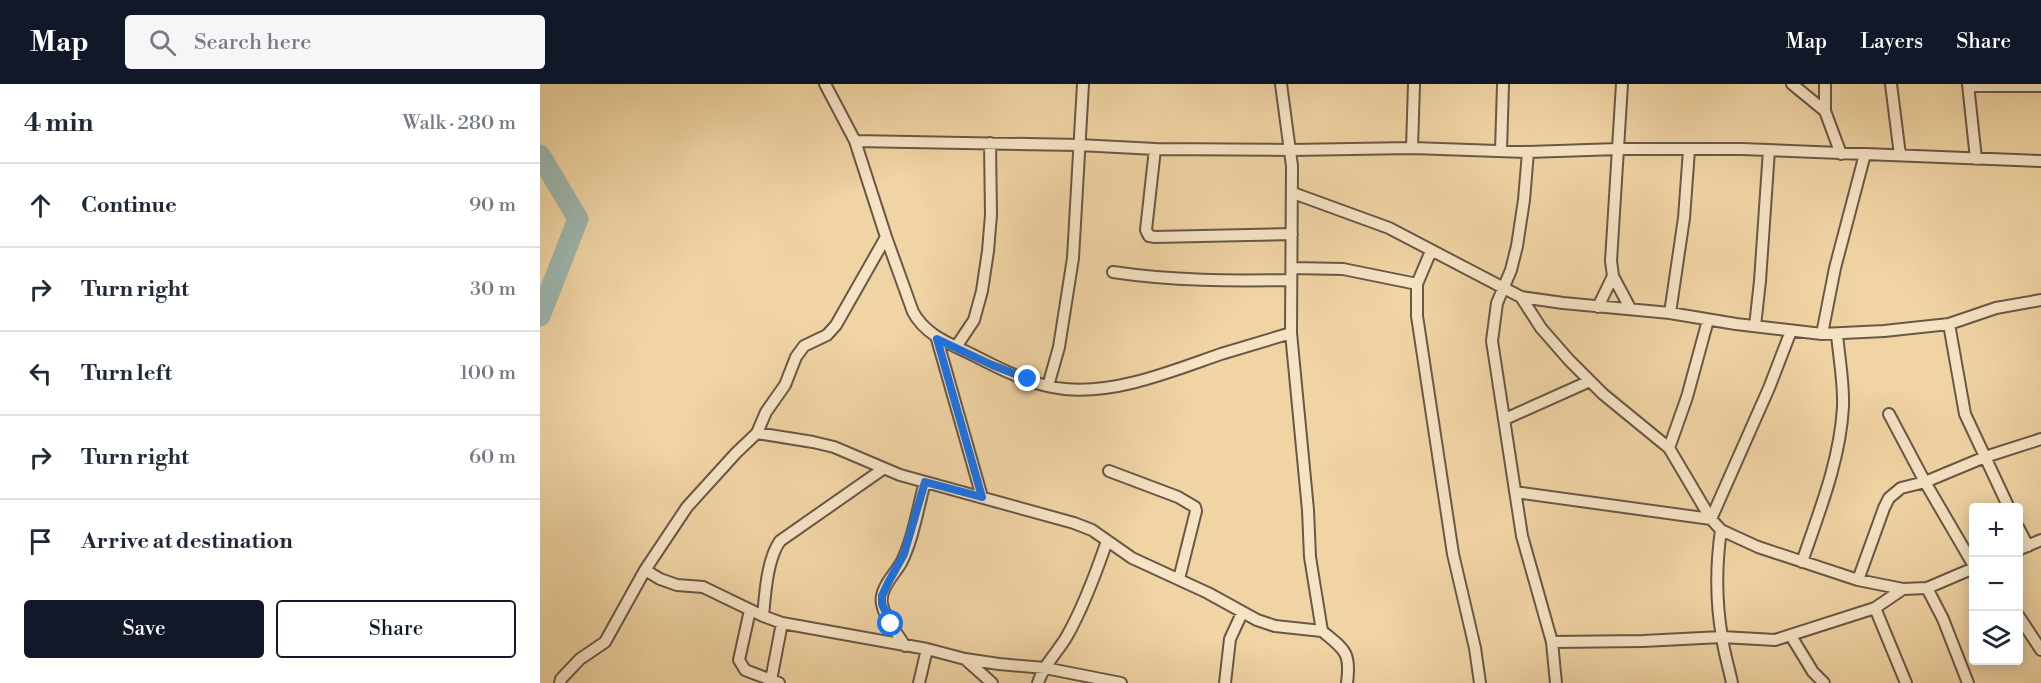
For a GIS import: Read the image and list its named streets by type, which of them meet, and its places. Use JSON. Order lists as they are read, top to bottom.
{
  "page": {
    "header": "Map",
    "search": "Search here",
    "nav": ["Map", "Layers", "Share"],
    "heading": ["4 min", "Walk · 280 m"],
    "list": [
      ["Continue", "90 m"],
      ["Turn right", "30 m"],
      ["Turn left", "100 m"],
      ["Turn right", "60 m"],
      "Arrive at destination"
    ],
    "map_buttons": ["+", "−"],
    "buttons": ["Save", "Share"]
  }
}
